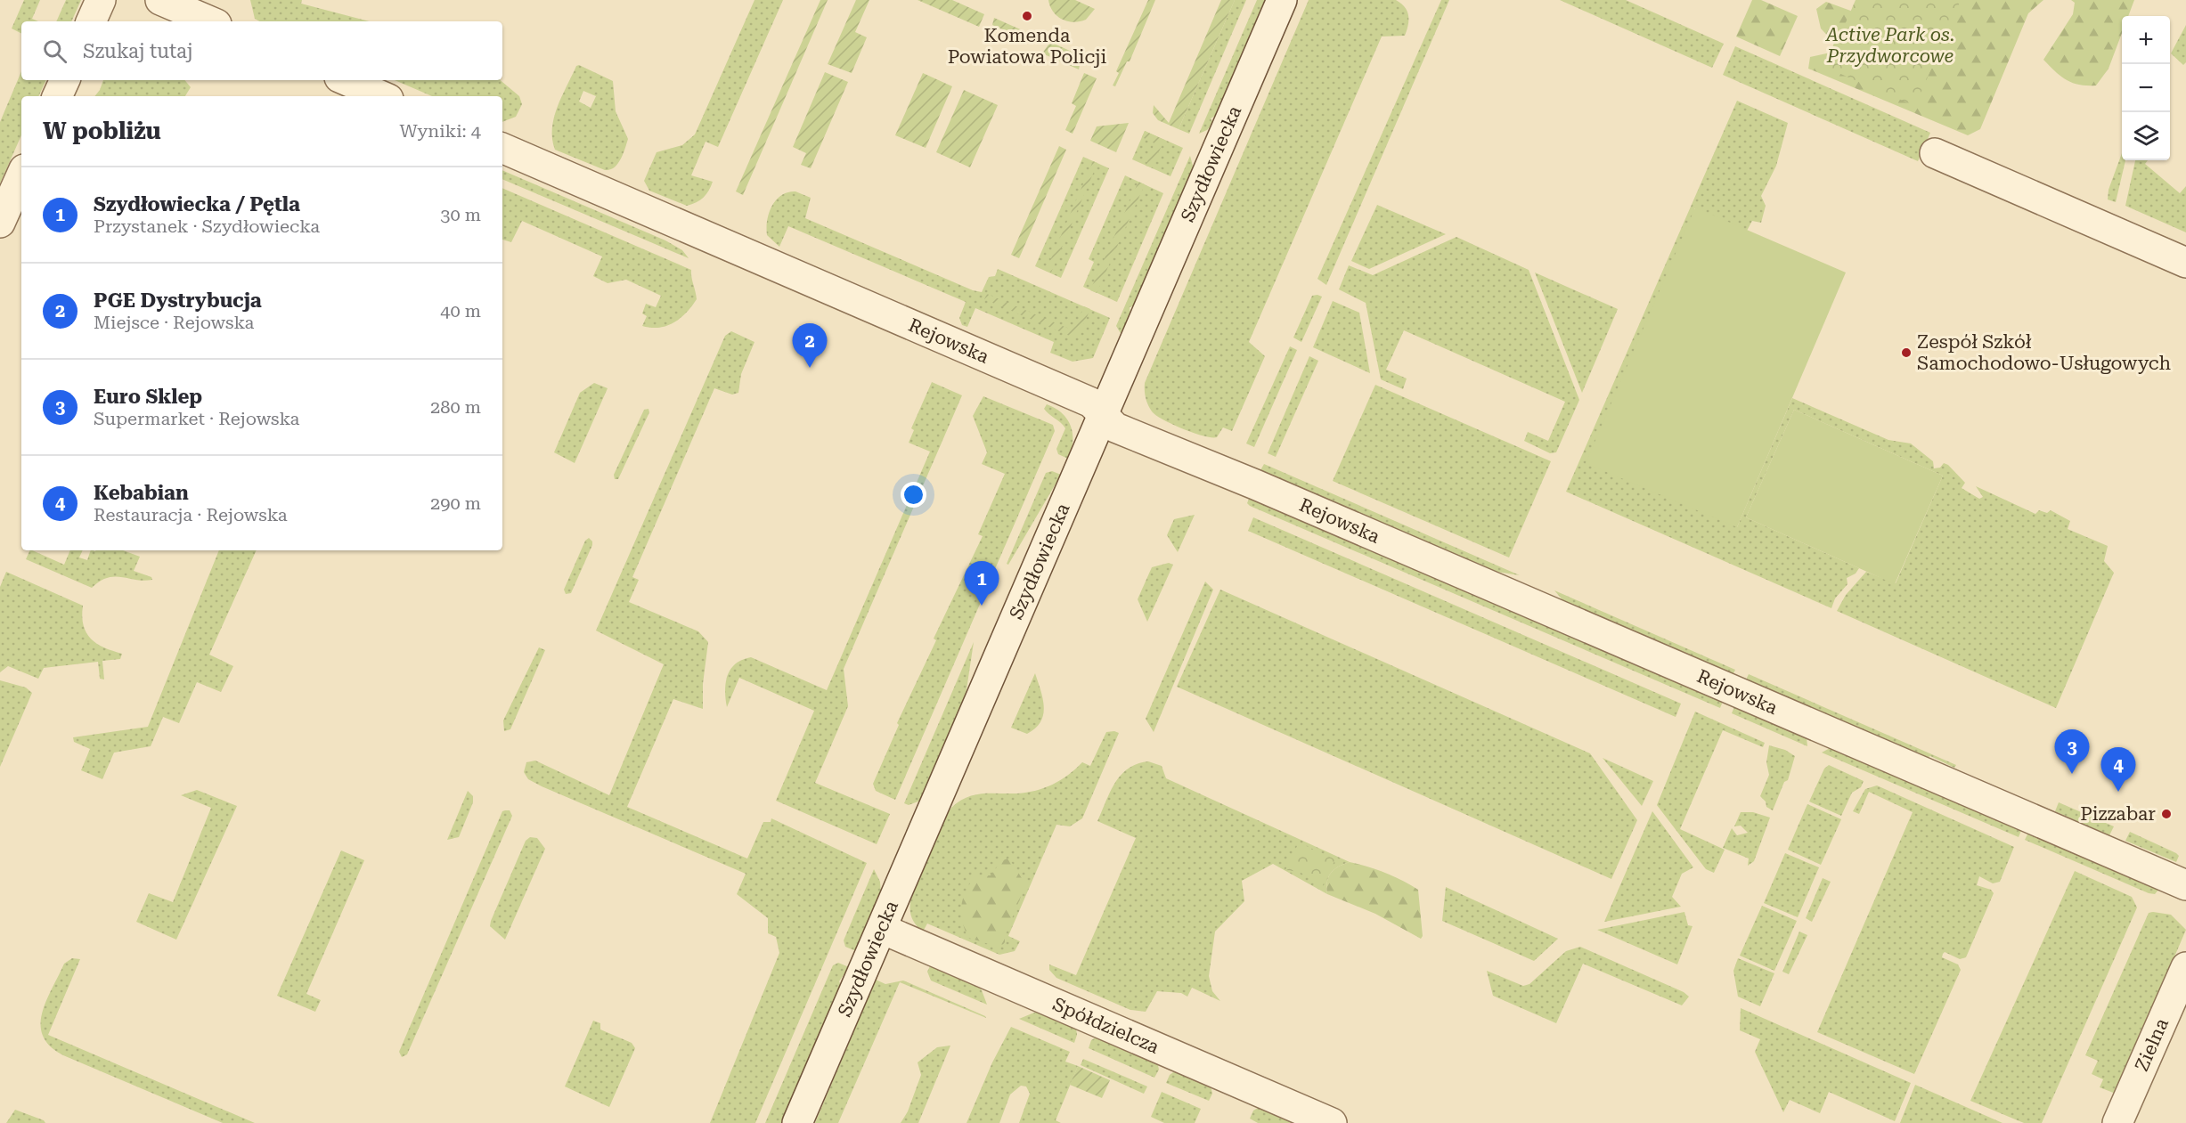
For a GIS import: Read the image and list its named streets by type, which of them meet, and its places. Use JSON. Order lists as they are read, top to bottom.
{
  "streets": {
    "street": [
      "Szydłowiecka",
      "Rejowska",
      "Spółdzielcza",
      "Zielna"
    ]
  },
  "crossings": [
    ["Szydłowiecka", "Rejowska"],
    ["Szydłowiecka", "Spółdzielcza"]
  ],
  "parks": ["Active Park os. Przydworcowe"],
  "places": ["Komenda Powiatowa Policji", "Zespół Szkół Samochodowo-Usługowych", "Pizzabar"],
  "page": {
    "map_buttons": ["+", "−"],
    "search": "Szukaj tutaj",
    "heading": ["W pobliżu", "Wyniki: 4"],
    "list": [
      {
        "mark": "1",
        "name": "Szydłowiecka / Pętla",
        "note": "Przystanek · Szydłowiecka",
        "value": "30 m"
      },
      {
        "mark": "2",
        "name": "PGE Dystrybucja",
        "note": "Miejsce · Rejowska",
        "value": "40 m"
      },
      {
        "mark": "3",
        "name": "Euro Sklep",
        "note": "Supermarket · Rejowska",
        "value": "280 m"
      },
      {
        "mark": "4",
        "name": "Kebabian",
        "note": "Restauracja · Rejowska",
        "value": "290 m"
      }
    ],
    "pins": [
      "2",
      "1",
      "3",
      "4"
    ]
  }
}
